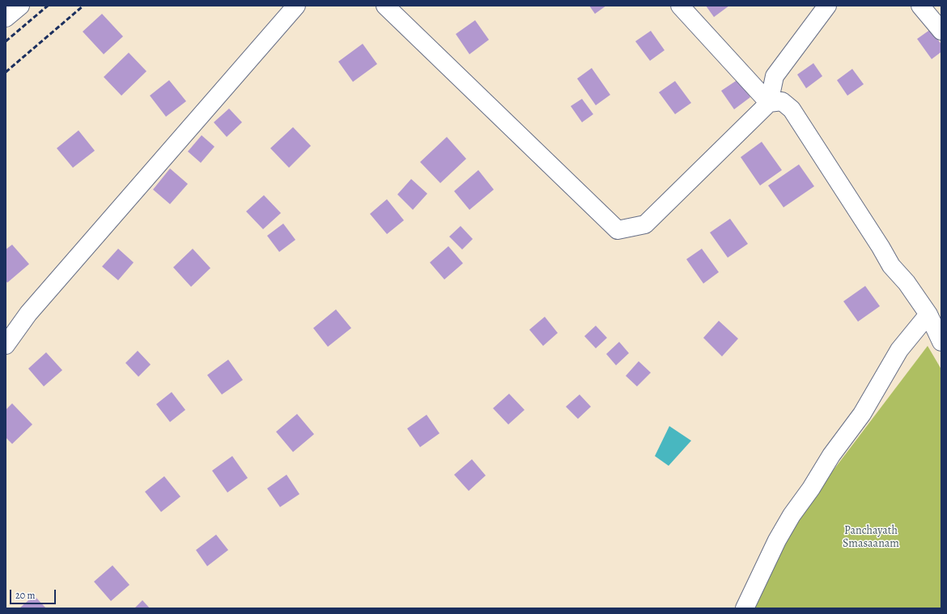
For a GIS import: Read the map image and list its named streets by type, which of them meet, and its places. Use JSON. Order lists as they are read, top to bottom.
{
  "parks": ["Panchayath Smasaanam"],
  "scale_bar": "20 m"
}
